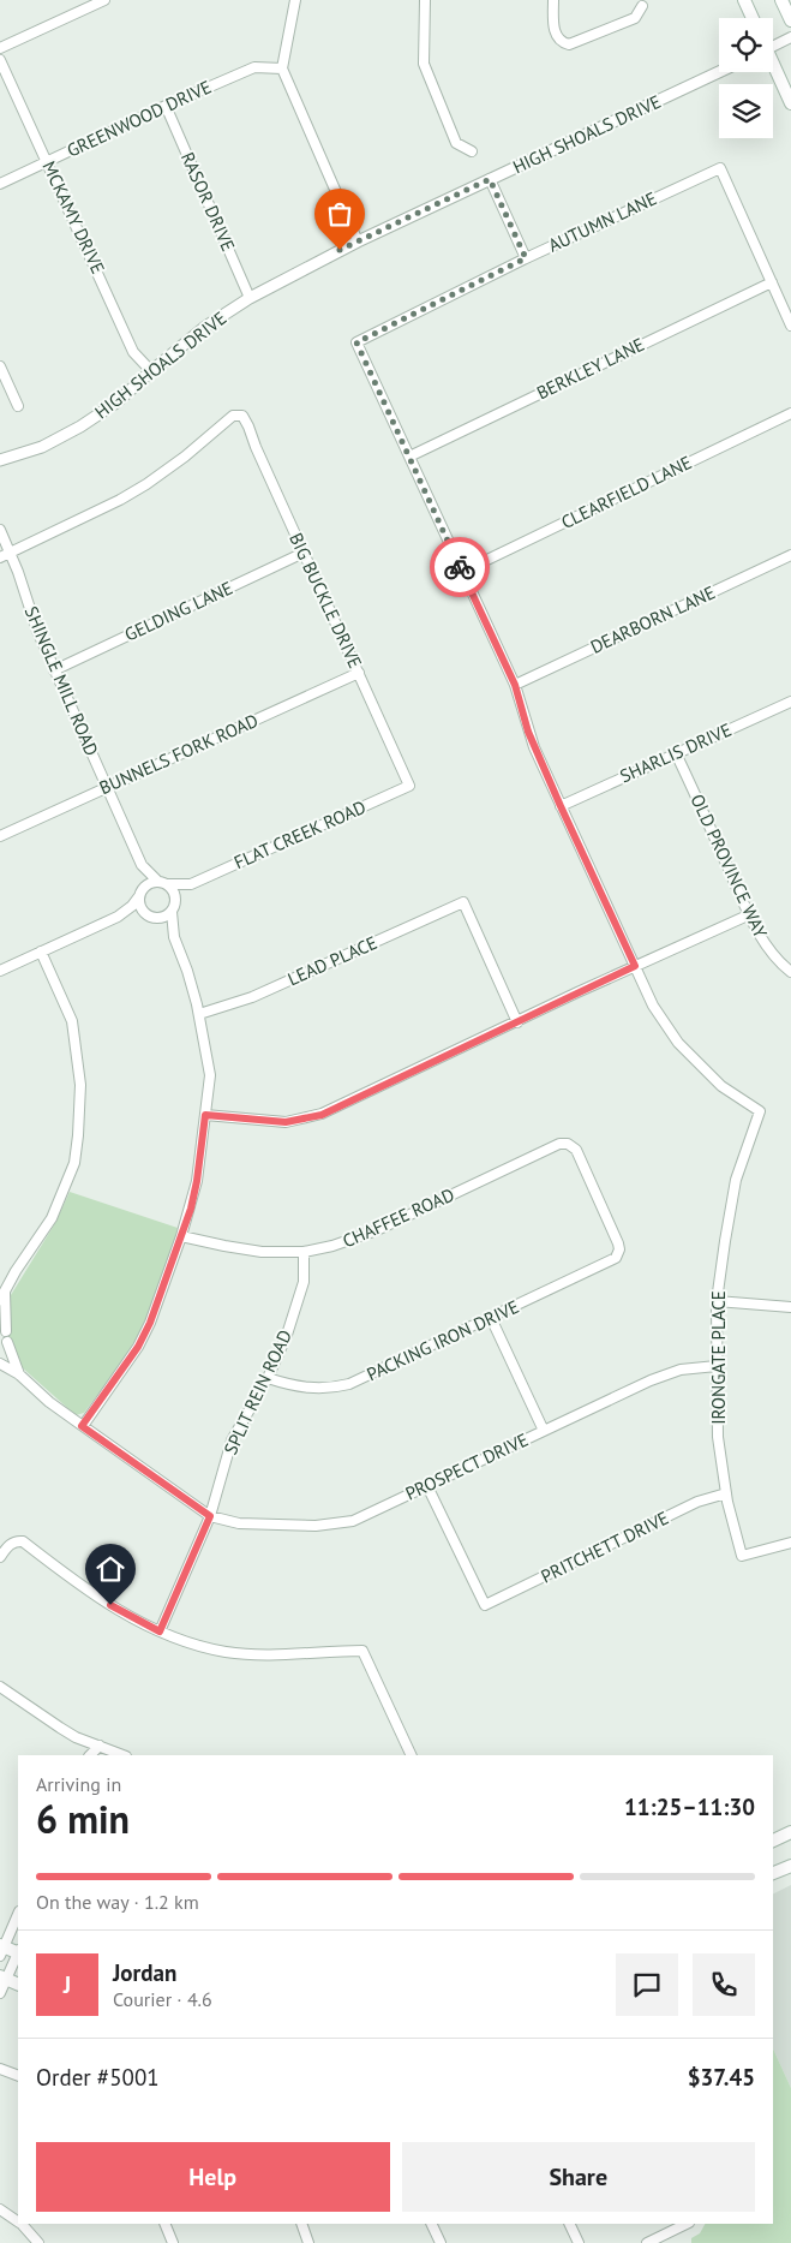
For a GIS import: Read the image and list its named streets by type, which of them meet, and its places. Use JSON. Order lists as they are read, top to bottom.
{
  "streets": {
    "street": [
      "GREENWOOD DRIVE",
      "HIGH SHOALS DRIVE",
      "RASOR DRIVE",
      "MCKAMY DRIVE",
      "AUTUMN LANE",
      "BERKLEY LANE",
      "CLEARFIELD LANE",
      "BIG BUCKLE DRIVE",
      "GELDING LANE",
      "DEARBORN LANE",
      "SHINGLE MILL ROAD",
      "SHARLIS DRIVE",
      "BUNNELS FORK ROAD",
      "FLAT CREEK ROAD",
      "OLD PROVINCE WAY",
      "LEAD PLACE",
      "CHAFFEE ROAD",
      "PACKING IRON DRIVE",
      "IRONGATE PLACE",
      "SPLIT REIN ROAD",
      "PROSPECT DRIVE",
      "PRITCHETT DRIVE"
    ]
  },
  "crossings": [
    ["GREENWOOD DRIVE", "RASOR DRIVE"],
    ["GREENWOOD DRIVE", "MCKAMY DRIVE"],
    ["HIGH SHOALS DRIVE", "RASOR DRIVE"],
    ["HIGH SHOALS DRIVE", "MCKAMY DRIVE"],
    ["AUTUMN LANE", "BERKLEY LANE"],
    ["BIG BUCKLE DRIVE", "GELDING LANE"],
    ["BIG BUCKLE DRIVE", "SHINGLE MILL ROAD"],
    ["BIG BUCKLE DRIVE", "BUNNELS FORK ROAD"],
    ["BIG BUCKLE DRIVE", "FLAT CREEK ROAD"],
    ["GELDING LANE", "SHINGLE MILL ROAD"],
    ["SHINGLE MILL ROAD", "BUNNELS FORK ROAD"],
    ["SHINGLE MILL ROAD", "FLAT CREEK ROAD"],
    ["SHARLIS DRIVE", "OLD PROVINCE WAY"],
    ["CHAFFEE ROAD", "PACKING IRON DRIVE"],
    ["CHAFFEE ROAD", "SPLIT REIN ROAD"],
    ["PACKING IRON DRIVE", "SPLIT REIN ROAD"],
    ["IRONGATE PLACE", "PROSPECT DRIVE"],
    ["IRONGATE PLACE", "PRITCHETT DRIVE"],
    ["SPLIT REIN ROAD", "PROSPECT DRIVE"],
    ["PROSPECT DRIVE", "PRITCHETT DRIVE"]
  ],
  "page": {
    "heading": ["6 min", "Arriving in", "11:25–11:30"],
    "panel": [
      "Jordan",
      "Courier · 4.6",
      "Order #5001",
      "$37.45"
    ],
    "bar": "On the way · 1.2 km",
    "round": "J",
    "buttons": ["Help", "Share"]
  }
}
